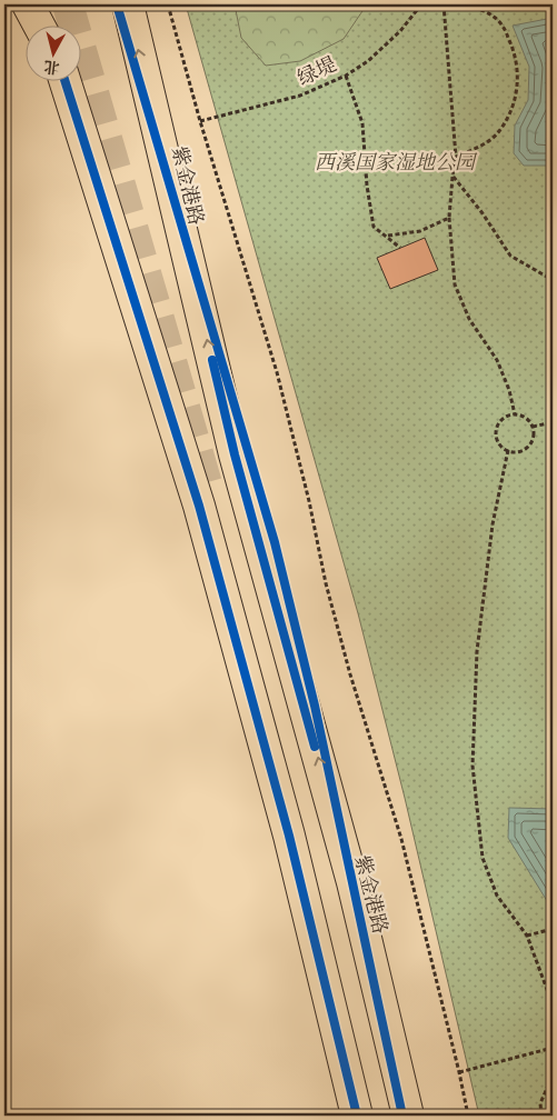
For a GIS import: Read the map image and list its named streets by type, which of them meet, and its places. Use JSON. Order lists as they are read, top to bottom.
{
  "streets": {
    "main road": ["紫金港路"],
    "path": ["绿堤"]
  },
  "parks": ["西溪国家湿地公园"],
  "north": "bottom"
}
